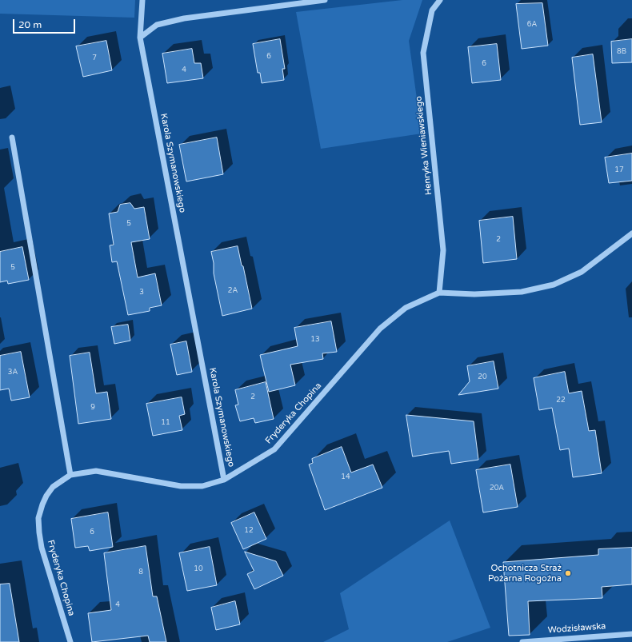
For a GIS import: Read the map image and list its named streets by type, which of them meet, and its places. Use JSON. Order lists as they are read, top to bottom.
{
  "streets": {
    "street": [
      "Henryka Wieniawskiego",
      "Karola Szymanowskiego",
      "Fryderyka Chopina",
      "Wodzisławska"
    ]
  },
  "crossings": [
    ["Henryka Wieniawskiego", "Fryderyka Chopina"],
    ["Karola Szymanowskiego", "Fryderyka Chopina"]
  ],
  "places": ["Ochotnicza Straż Pożarna Rogoźna"],
  "house_numbers": [
    "6A",
    "8B",
    "6",
    "7",
    "6",
    "4",
    "17",
    "5",
    "2",
    "5",
    "2A",
    "3",
    "13",
    "3A",
    "20",
    "2",
    "22",
    "9",
    "11",
    "14",
    "20A",
    "12",
    "6",
    "10",
    "8",
    "4"
  ],
  "scale_bar": "20 m"
}
